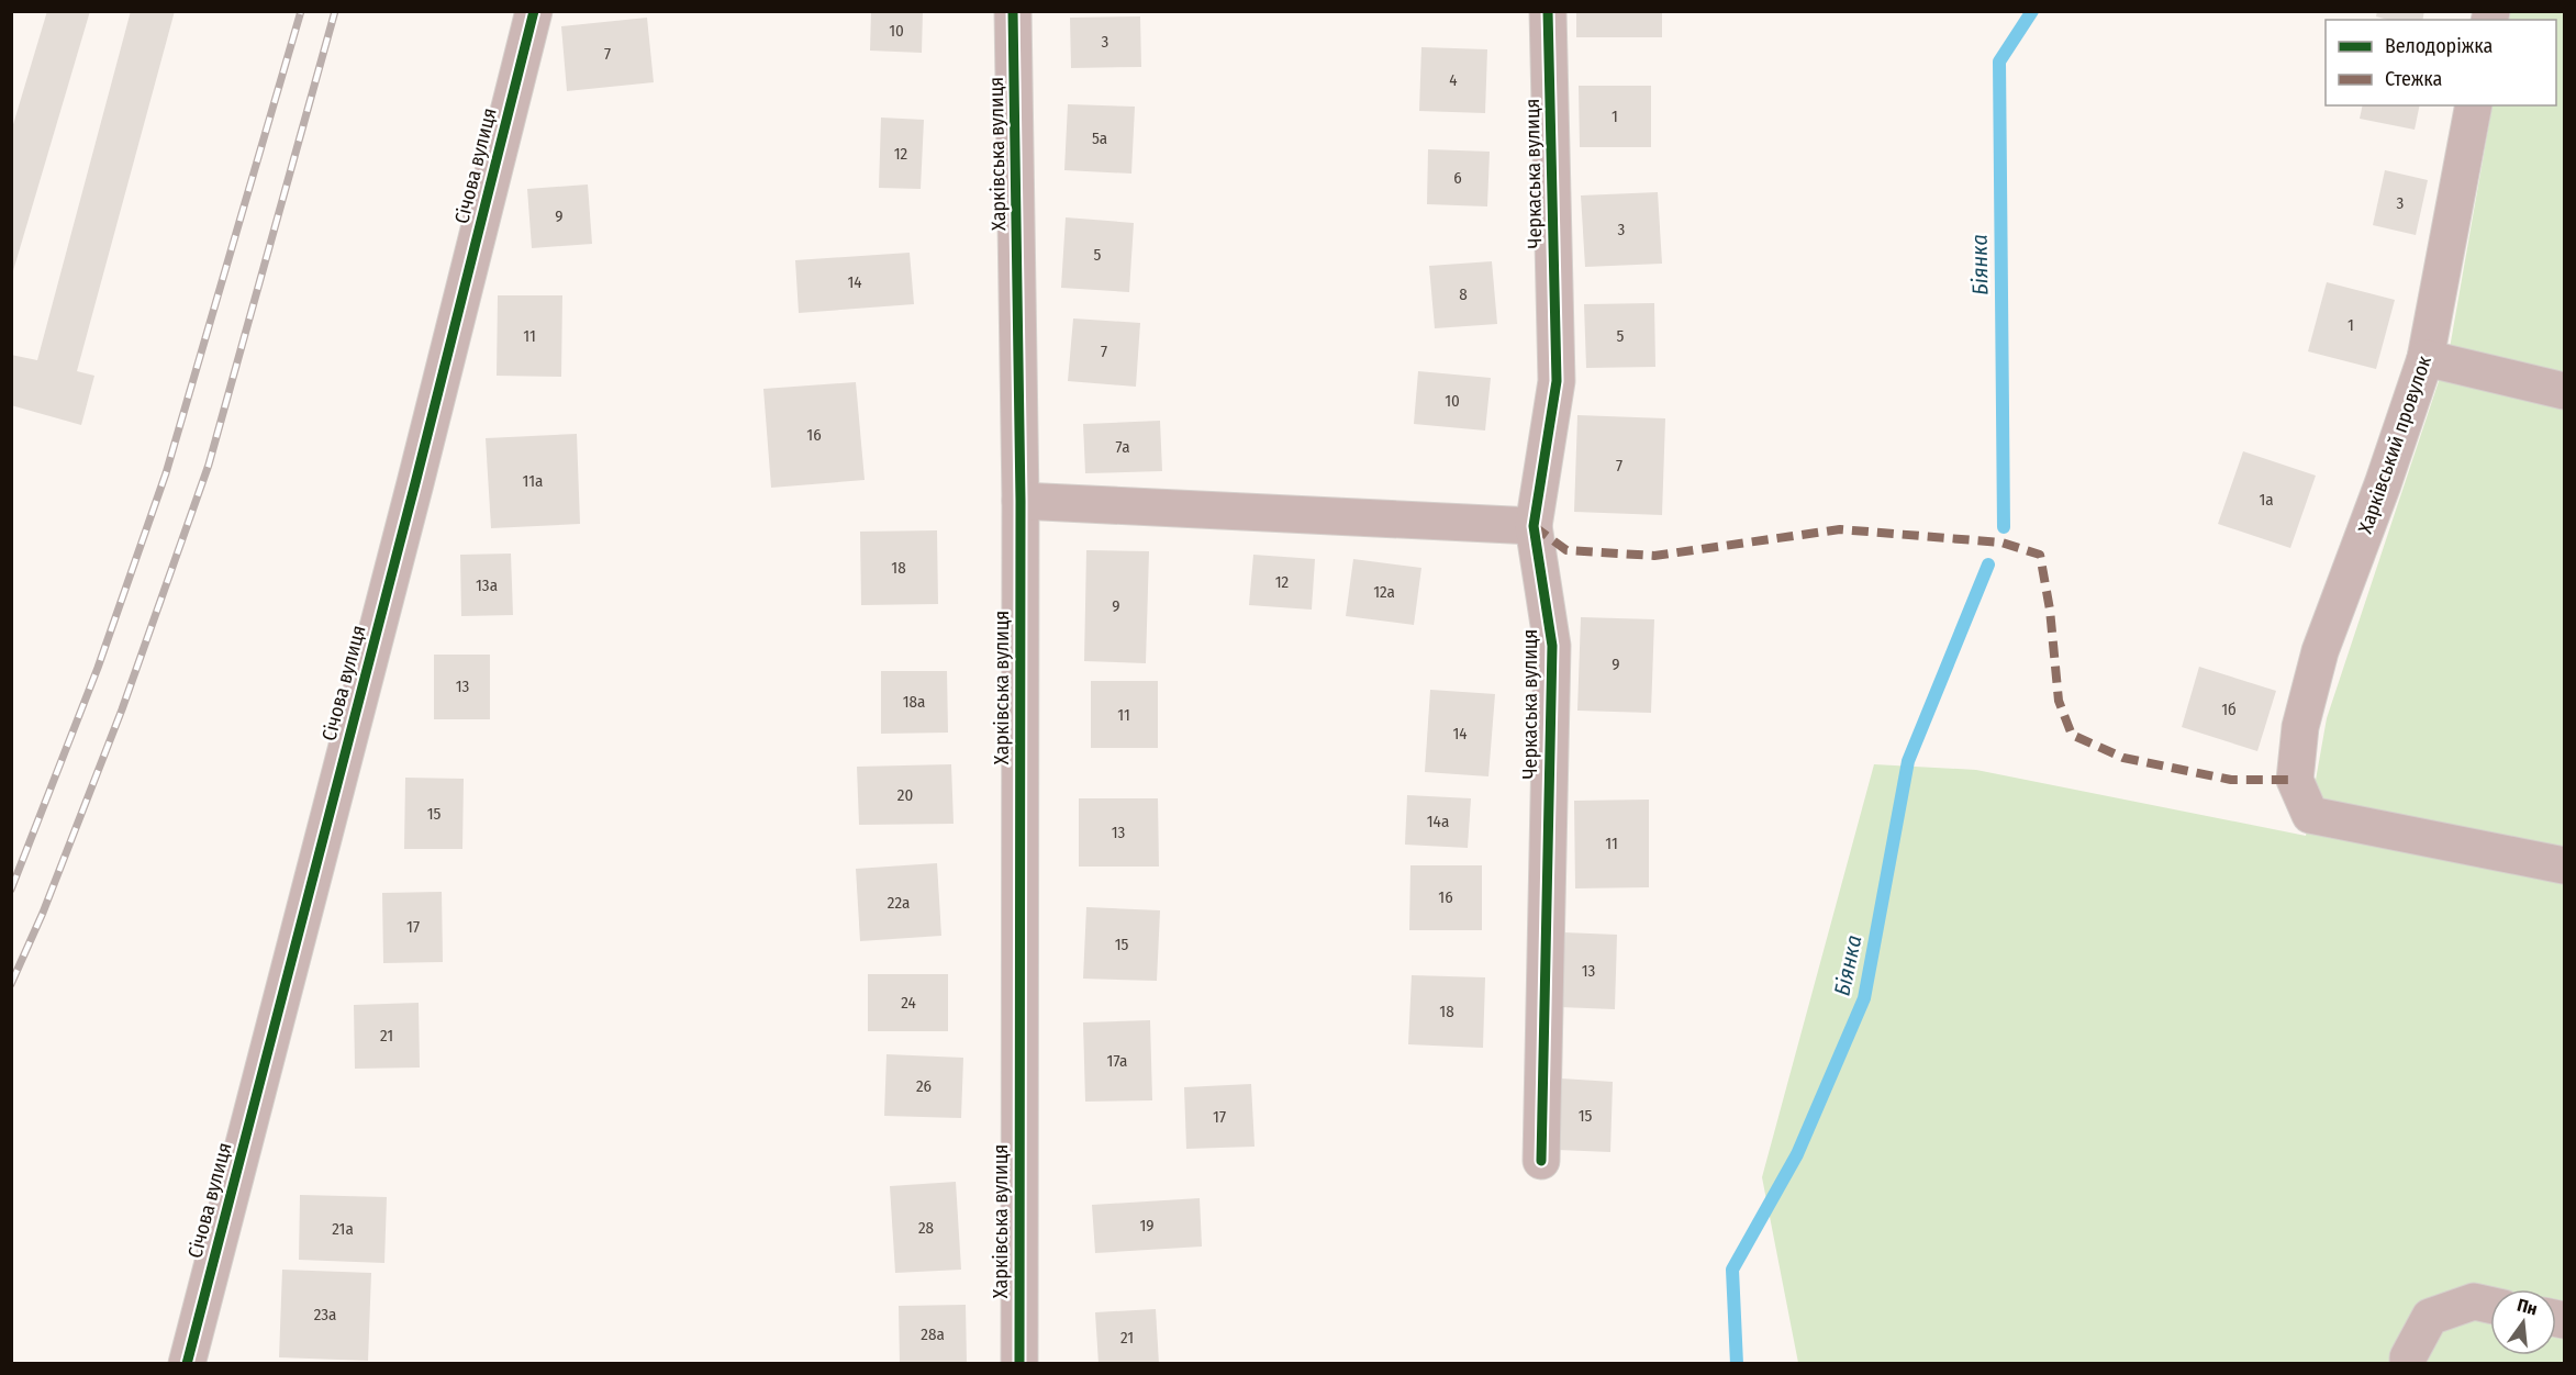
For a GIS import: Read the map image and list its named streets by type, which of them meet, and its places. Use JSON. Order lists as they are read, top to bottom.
{
  "streets": {
    "street": [
      "Харківська вулиця",
      "Січова вулиця",
      "Черкаська вулиця",
      "Харківський провулок"
    ]
  },
  "water": ["Біянка"],
  "house_numbers": [
    "10",
    "3",
    "7",
    "4",
    "1",
    "5а",
    "12",
    "6",
    "3",
    "9",
    "3",
    "5",
    "14",
    "8",
    "1",
    "11",
    "5",
    "7",
    "10",
    "16",
    "7а",
    "7",
    "11а",
    "1а",
    "18",
    "12",
    "13а",
    "12а",
    "9",
    "9",
    "13",
    "18а",
    "1б",
    "11",
    "14",
    "20",
    "15",
    "14а",
    "13",
    "11",
    "16",
    "22а",
    "17",
    "15",
    "13",
    "24",
    "18",
    "21",
    "17а",
    "26",
    "15",
    "17",
    "19",
    "28",
    "21а",
    "23а",
    "28а",
    "21"
  ],
  "legend": ["Велодоріжка", "Стежка"],
  "north": "top"
}
